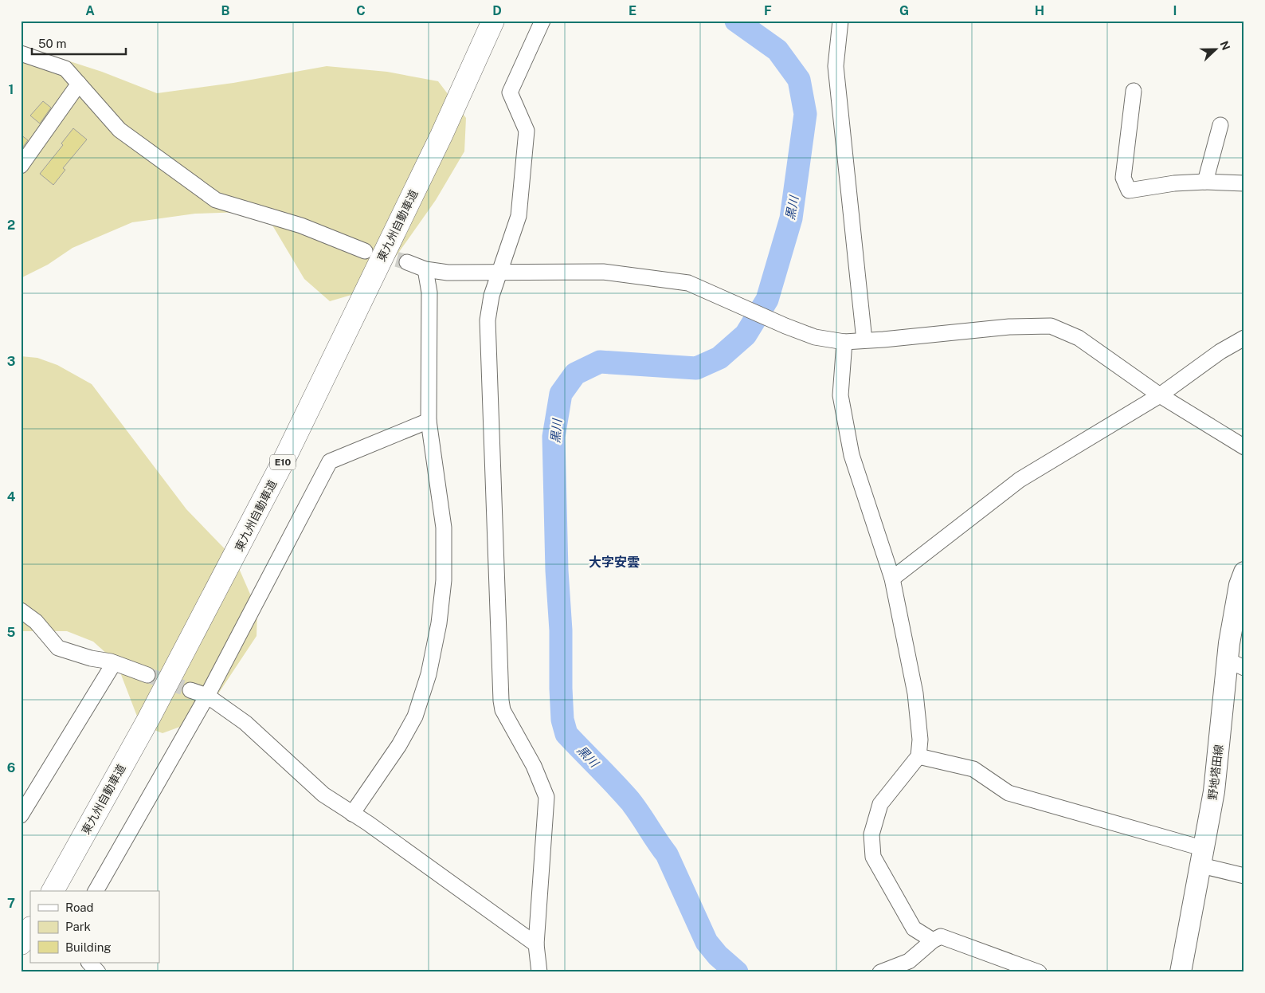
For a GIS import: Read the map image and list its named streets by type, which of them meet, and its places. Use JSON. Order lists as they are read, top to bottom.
{
  "streets": {
    "highway": ["東九州自動車道", "E10"],
    "main road": ["野地塔田線"]
  },
  "districts": ["大字安雲"],
  "water": ["黒川"],
  "legend": ["Road", "Park", "Building"],
  "scale_bar": "50 m",
  "north": "right",
  "grid": {
    "columns": [
      "A",
      "B",
      "C",
      "D",
      "E",
      "F",
      "G",
      "H",
      "I"
    ],
    "rows": [
      "1",
      "2",
      "3",
      "4",
      "5",
      "6",
      "7"
    ]
  }
}
